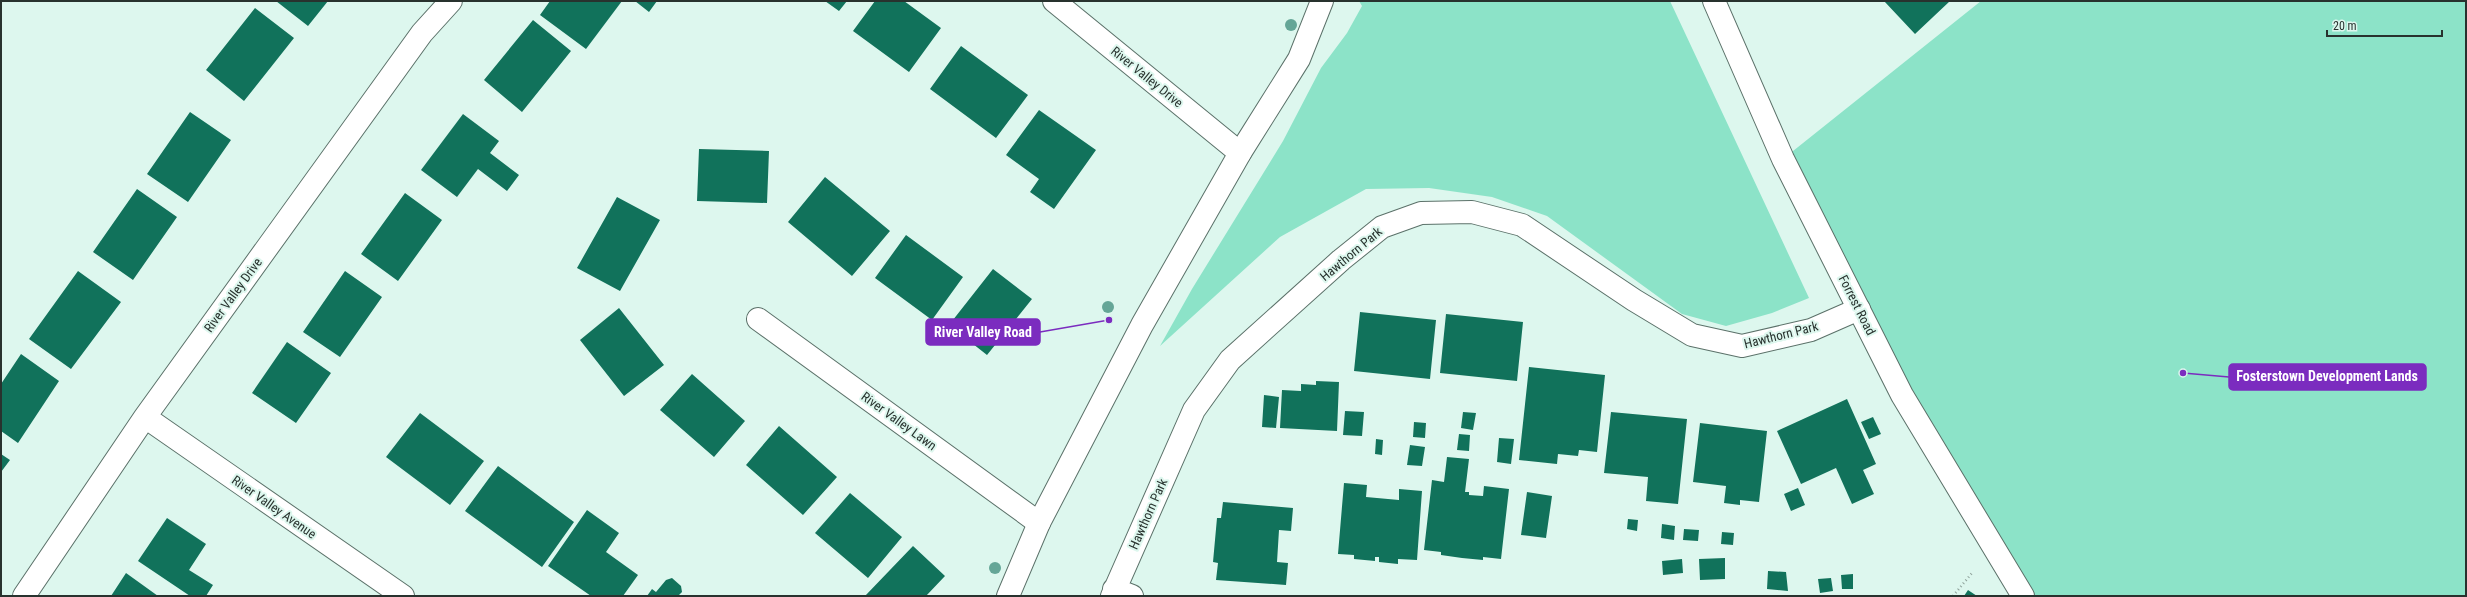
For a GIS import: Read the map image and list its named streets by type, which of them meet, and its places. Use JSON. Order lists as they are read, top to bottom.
{
  "streets": {
    "street": [
      "River Valley Drive",
      "Hawthorn Park",
      "Forrest Road",
      "River Valley Lawn",
      "River Valley Avenue"
    ]
  },
  "crossings": [
    ["River Valley Drive", "River Valley Avenue"],
    ["Hawthorn Park", "Forrest Road"]
  ],
  "places": ["River Valley Road", "Fosterstown Development Lands"],
  "scale_bar": "20 m"
}
